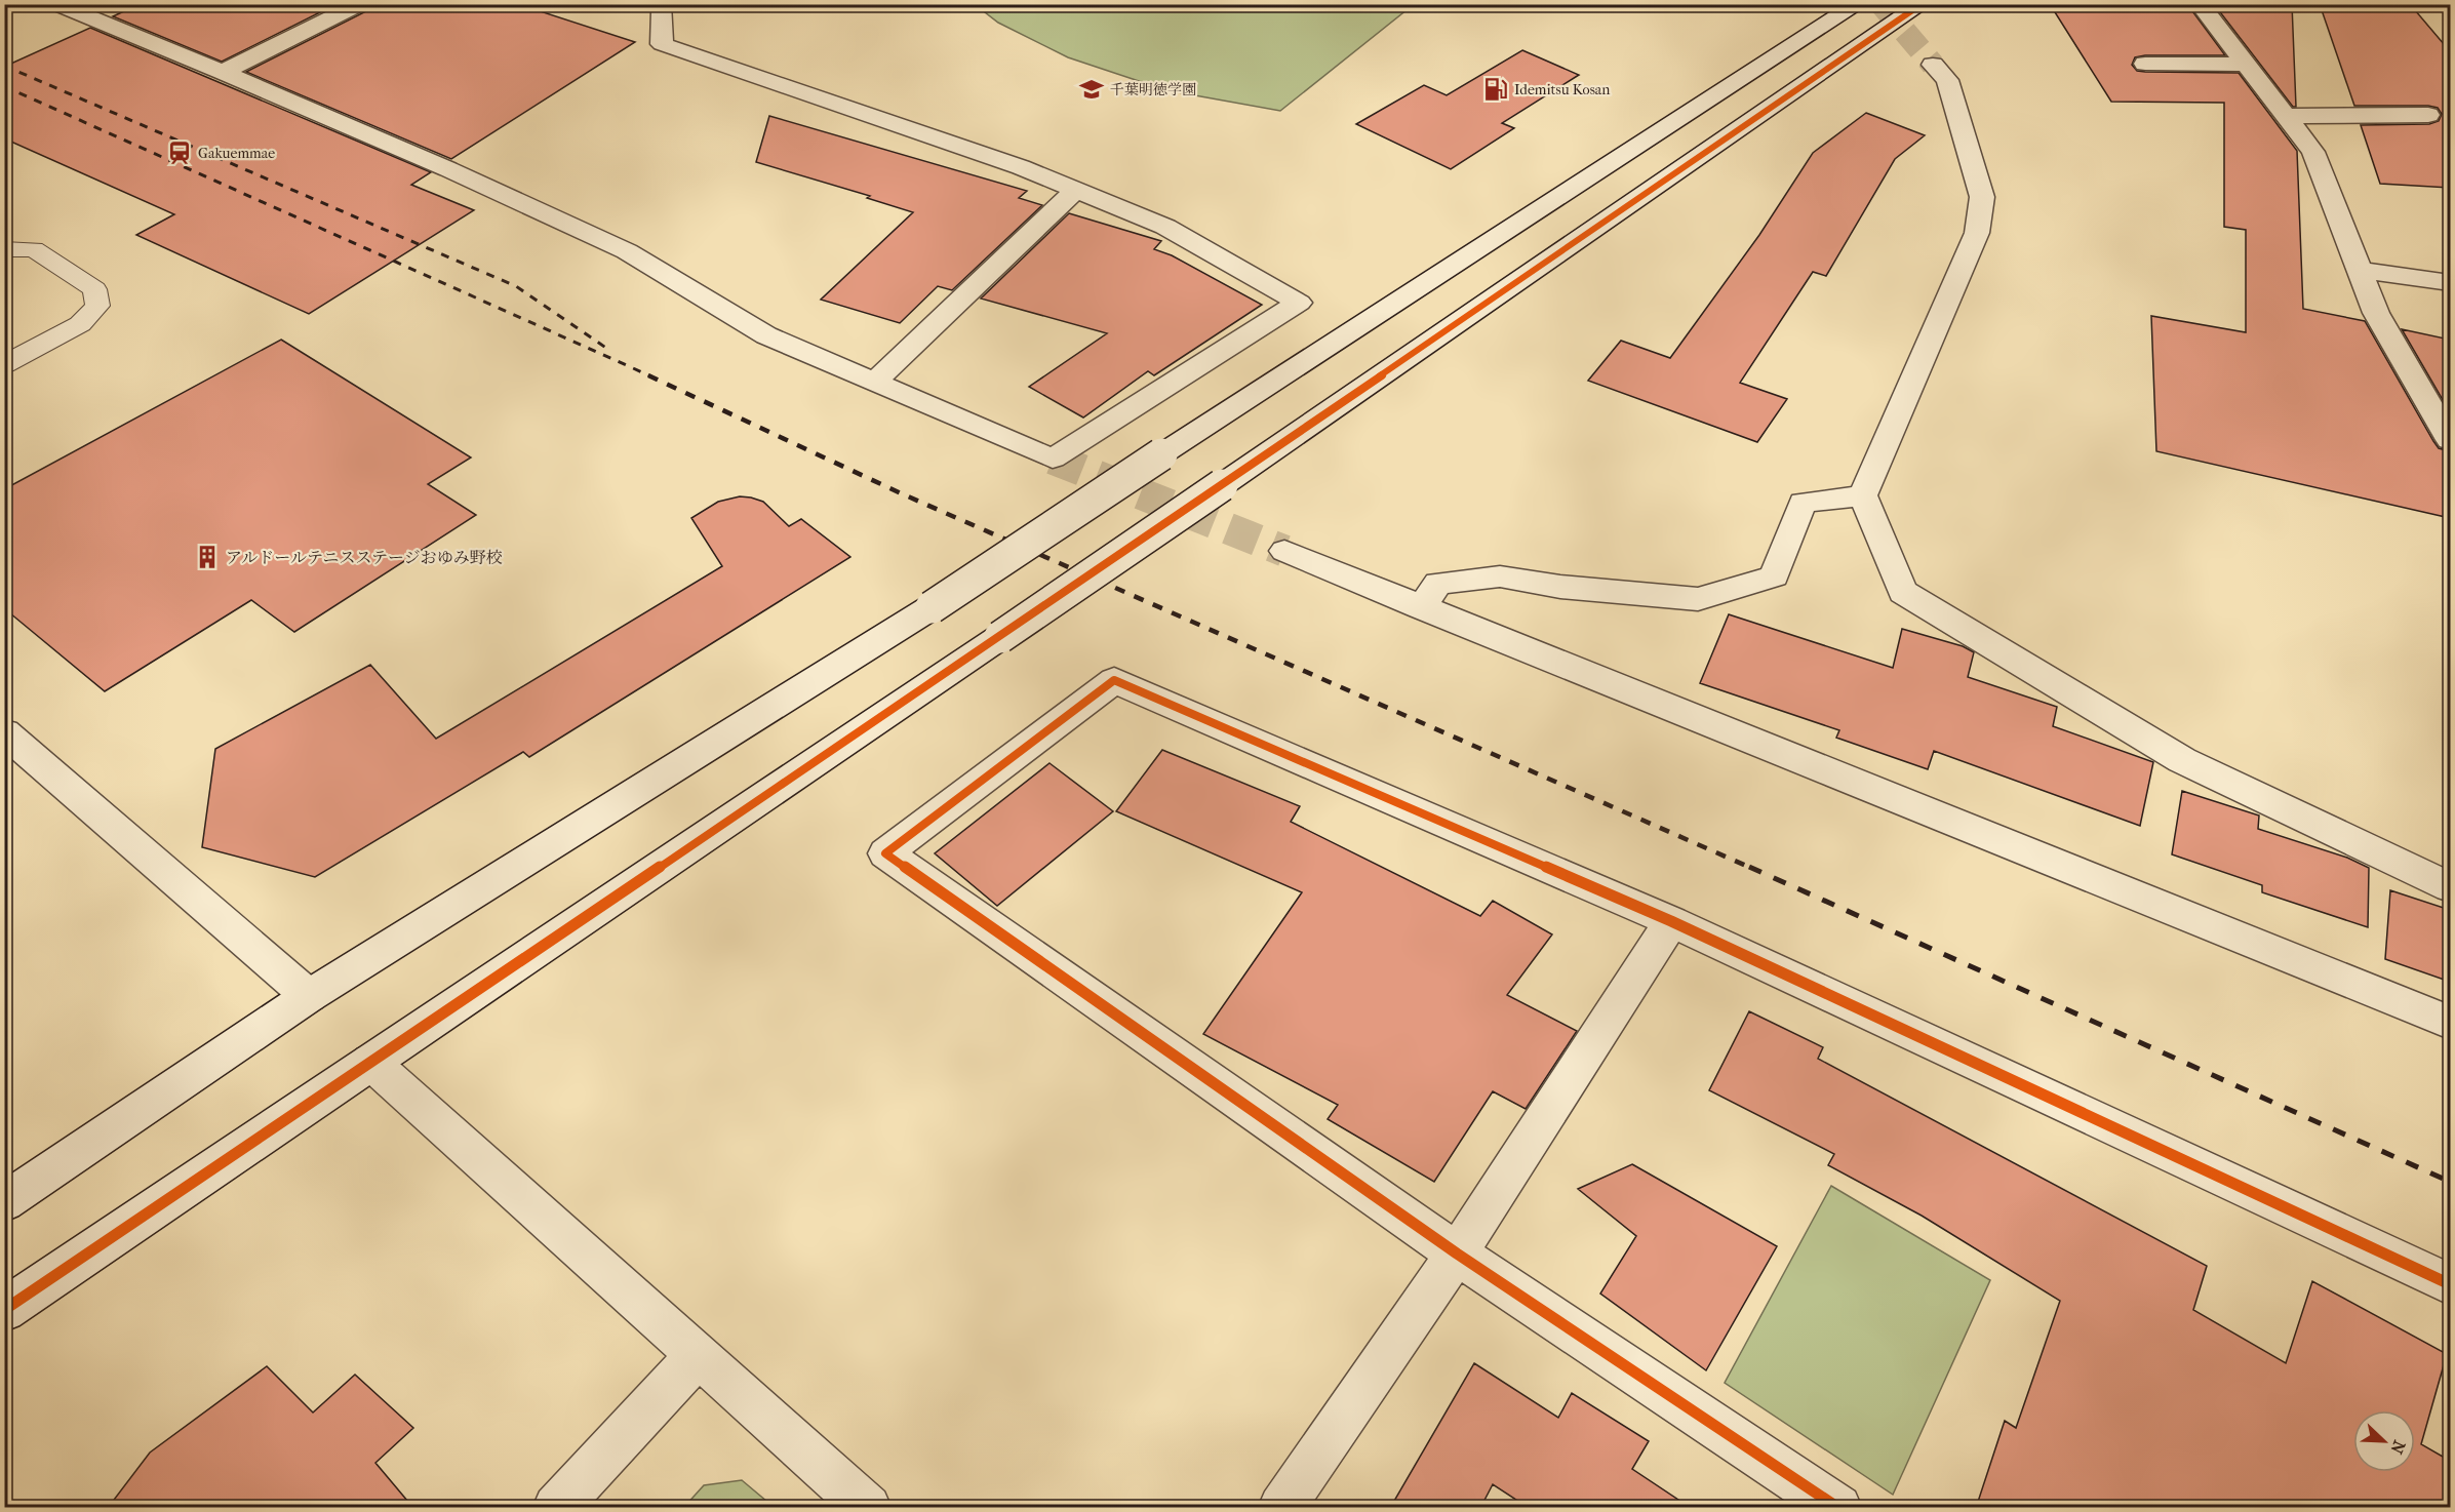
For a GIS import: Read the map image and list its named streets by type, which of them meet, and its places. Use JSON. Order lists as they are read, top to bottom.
{
  "places": {
    "school or university": ["千葉明徳学園"],
    "fuel station": ["Idemitsu Kosan"],
    "station": ["Gakuemmae"],
    "building": ["アルドールテニスステージおゆみ野校"]
  },
  "north": "bottom right"
}
